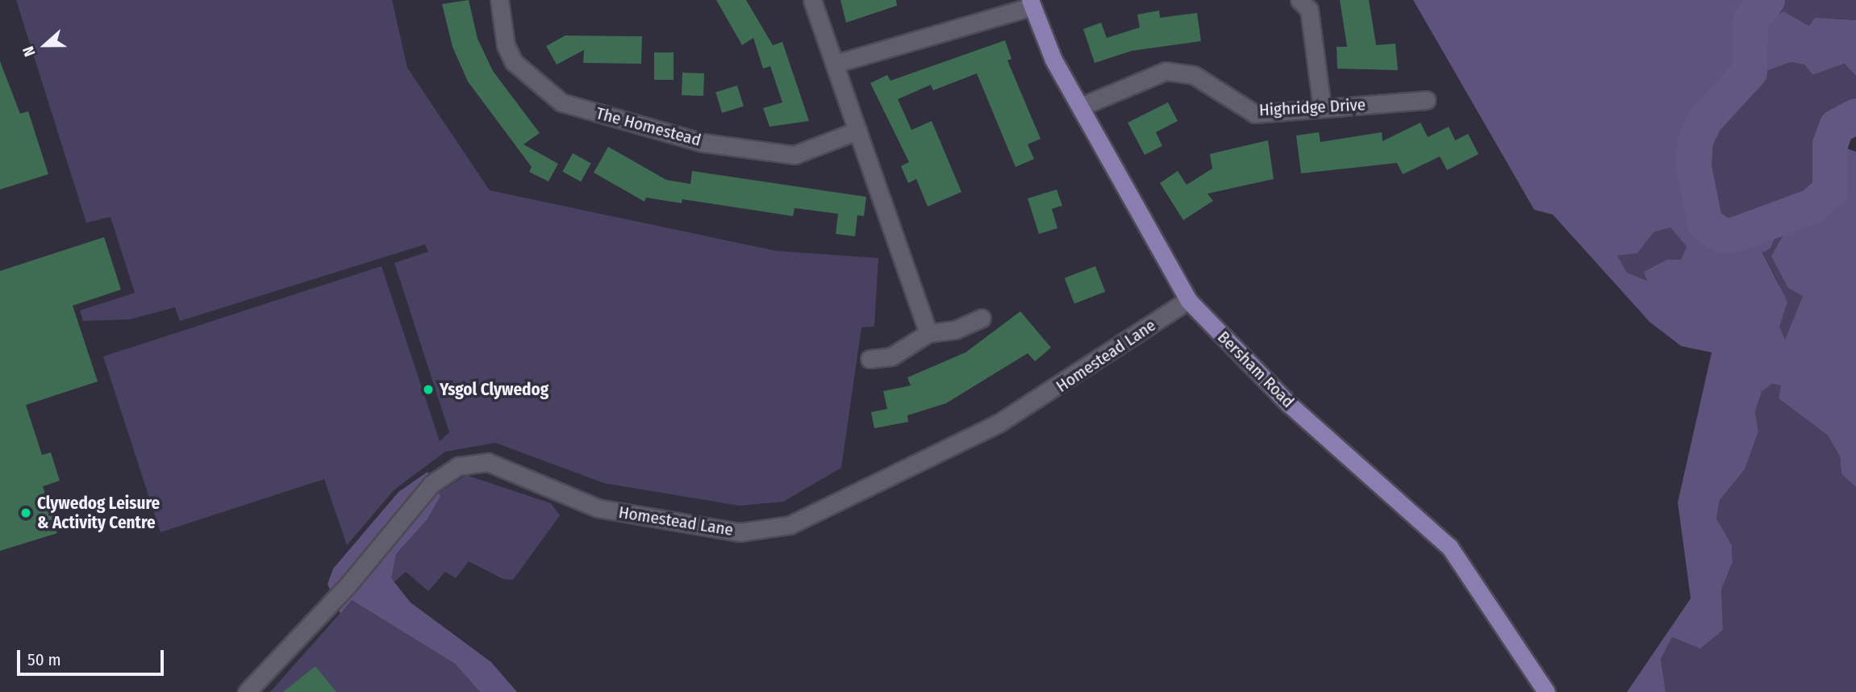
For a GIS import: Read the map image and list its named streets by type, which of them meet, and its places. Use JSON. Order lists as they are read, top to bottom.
{
  "streets": {
    "main road": ["Bersham Road"],
    "street": ["Highridge Drive", "The Homestead", "Homestead Lane"]
  },
  "crossings": [
    ["Highridge Drive", "Bersham Road"],
    ["Homestead Lane", "Bersham Road"]
  ],
  "places": ["Ysgol Clywedog", "Clywedog Leisure & Activity Centre"],
  "scale_bar": "50 m",
  "north": "left"
}
